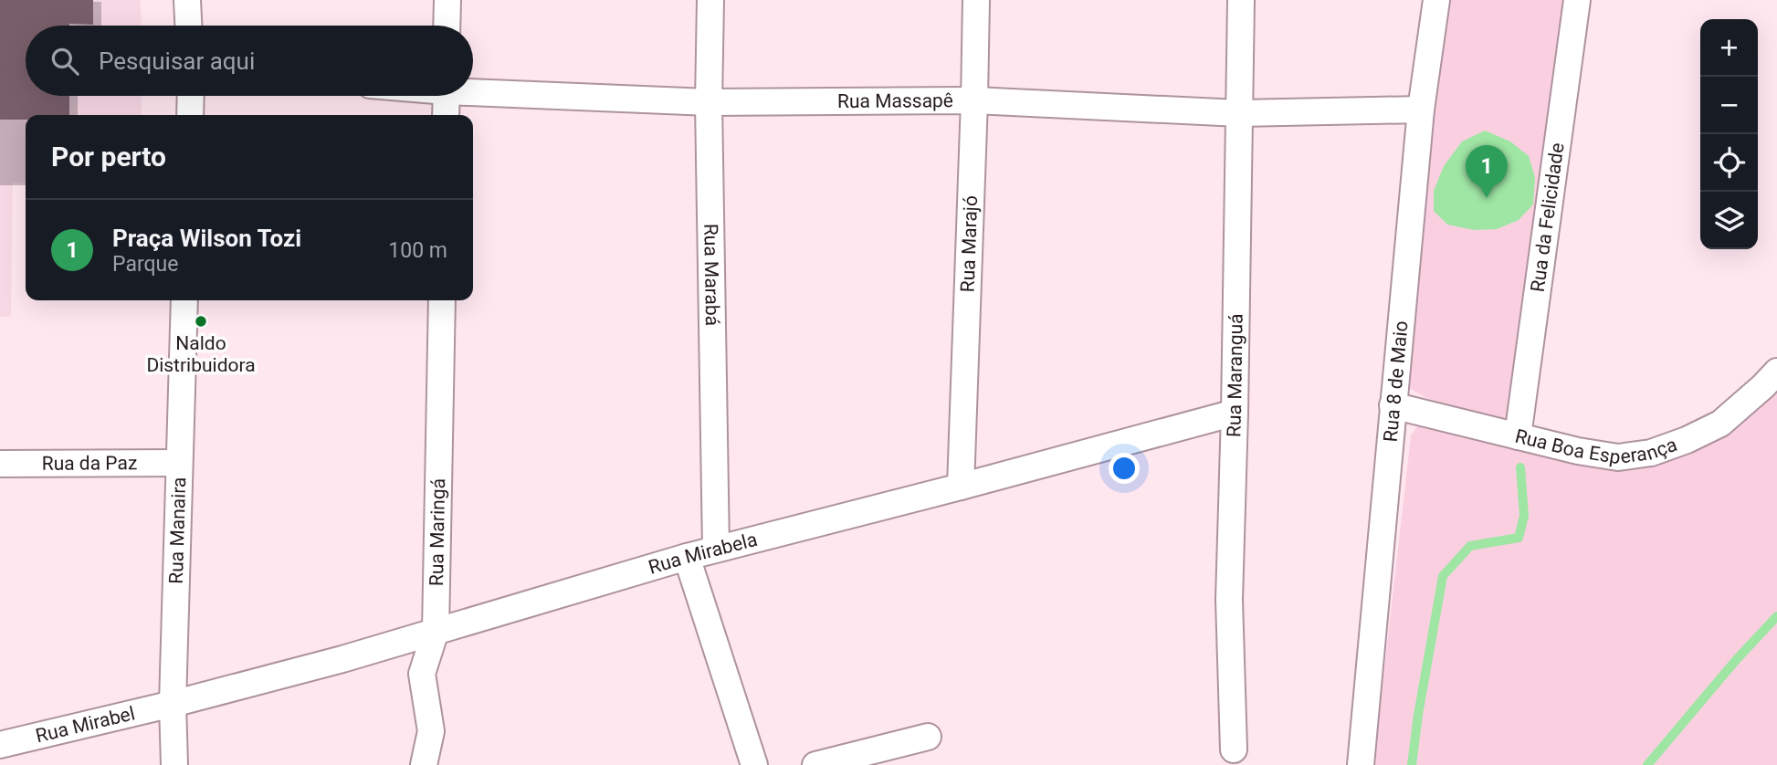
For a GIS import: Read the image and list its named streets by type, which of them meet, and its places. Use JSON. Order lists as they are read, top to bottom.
{
  "streets": {
    "street": [
      "Rua Massapê",
      "Rua da Felicidade",
      "Rua Marajó",
      "Rua Marabá",
      "Rua Maranguá",
      "Rua 8 de Maio",
      "Rua Boa Esperança",
      "Rua da Paz",
      "Rua Manaira",
      "Rua Maringá",
      "Rua Mirabela",
      "Rua Mirabel"
    ]
  },
  "crossings": [
    ["Rua Massapê", "Rua Marajó"],
    ["Rua Massapê", "Rua Marabá"],
    ["Rua Massapê", "Rua Maranguá"],
    ["Rua Massapê", "Rua 8 de Maio"],
    ["Rua da Felicidade", "Rua Boa Esperança"],
    ["Rua Marajó", "Rua Mirabela"],
    ["Rua Marabá", "Rua Mirabela"],
    ["Rua Maranguá", "Rua Mirabela"],
    ["Rua 8 de Maio", "Rua Boa Esperança"],
    ["Rua da Paz", "Rua Manaira"],
    ["Rua Manaira", "Rua Mirabela"],
    ["Rua Manaira", "Rua Mirabel"],
    ["Rua Maringá", "Rua Mirabela"],
    ["Rua Mirabela", "Rua Mirabel"]
  ],
  "places": ["Naldo Distribuidora"],
  "page": {
    "map_buttons": ["+", "−"],
    "search": "Pesquisar aqui",
    "heading": "Por perto",
    "pins": "1",
    "list": [
      {
        "mark": "1",
        "name": "Praça Wilson Tozi",
        "note": "Parque",
        "value": "100 m"
      }
    ]
  }
}
